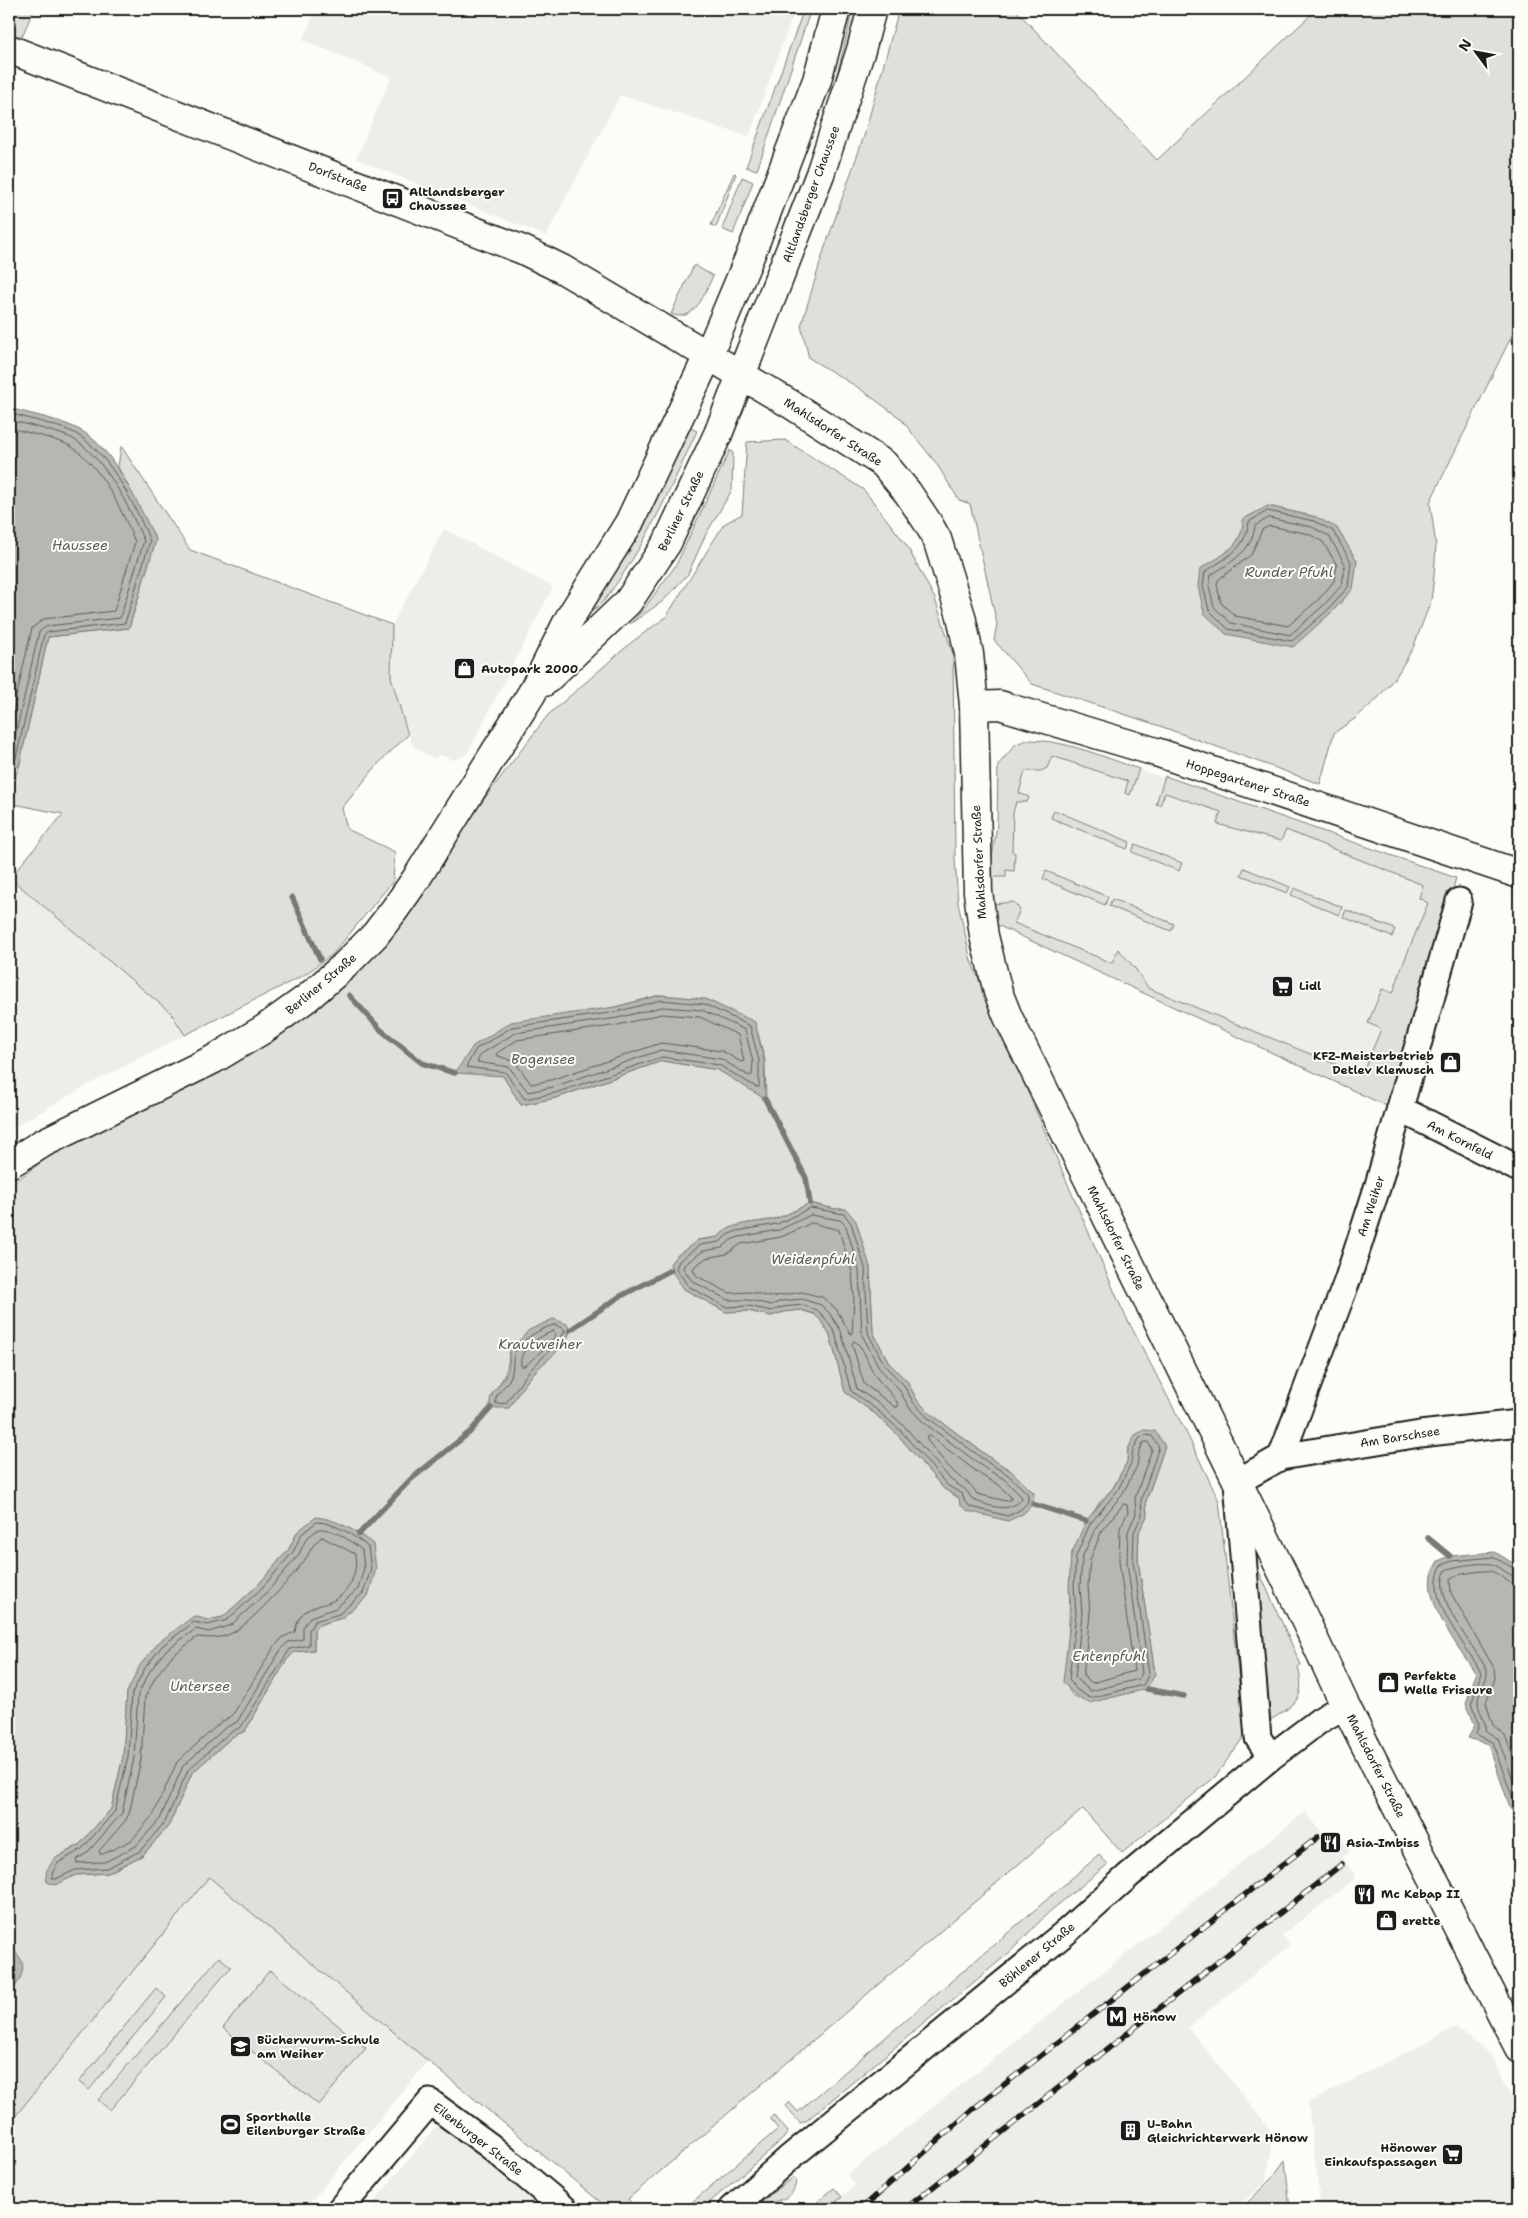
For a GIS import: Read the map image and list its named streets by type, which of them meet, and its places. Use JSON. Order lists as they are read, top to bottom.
{
  "streets": {
    "main road": [
      "Dorfstraße",
      "Altlandsberger Chaussee",
      "Mahlsdorfer Straße",
      "Berliner Straße",
      "Hoppegartener Straße"
    ],
    "street": [
      "Am Kornfeld",
      "Am Weiher",
      "Am Barschsee",
      "Böhlener Straße",
      "Eilenburger Straße"
    ]
  },
  "crossings": [
    ["Dorfstraße", "Altlandsberger Chaussee"],
    ["Dorfstraße", "Mahlsdorfer Straße"],
    ["Dorfstraße", "Berliner Straße"],
    ["Altlandsberger Chaussee", "Mahlsdorfer Straße"],
    ["Altlandsberger Chaussee", "Berliner Straße"],
    ["Mahlsdorfer Straße", "Berliner Straße"],
    ["Mahlsdorfer Straße", "Hoppegartener Straße"],
    ["Mahlsdorfer Straße", "Böhlener Straße"],
    ["Am Kornfeld", "Am Weiher"],
    ["Am Weiher", "Am Barschsee"]
  ],
  "water": [
    "Haussee",
    "Runder Pfuhl",
    "Bogensee",
    "Weidenpfuhl",
    "Krautweiher",
    "Entenpfuhl",
    "Untersee"
  ],
  "places": {
    "bus stop": ["Altlandsberger Chaussee"],
    "shop": [
      "Autopark 2000",
      "KFZ-Meisterbetrieb Detlev Klemusch",
      "Perfekte Welle Friseure",
      "erette"
    ],
    "supermarket": ["Lidl", "Hönower Einkaufspassagen"],
    "restaurant": ["Asia-Imbiss", "Mc Kebap II"],
    "metro station": ["Hönow"],
    "school or university": ["Bücherwurm-Schule am Weiher"],
    "sports": ["Sporthalle Eilenburger Straße"],
    "building": ["U-Bahn Gleichrichterwerk Hönow"]
  },
  "north": "top left"
}
